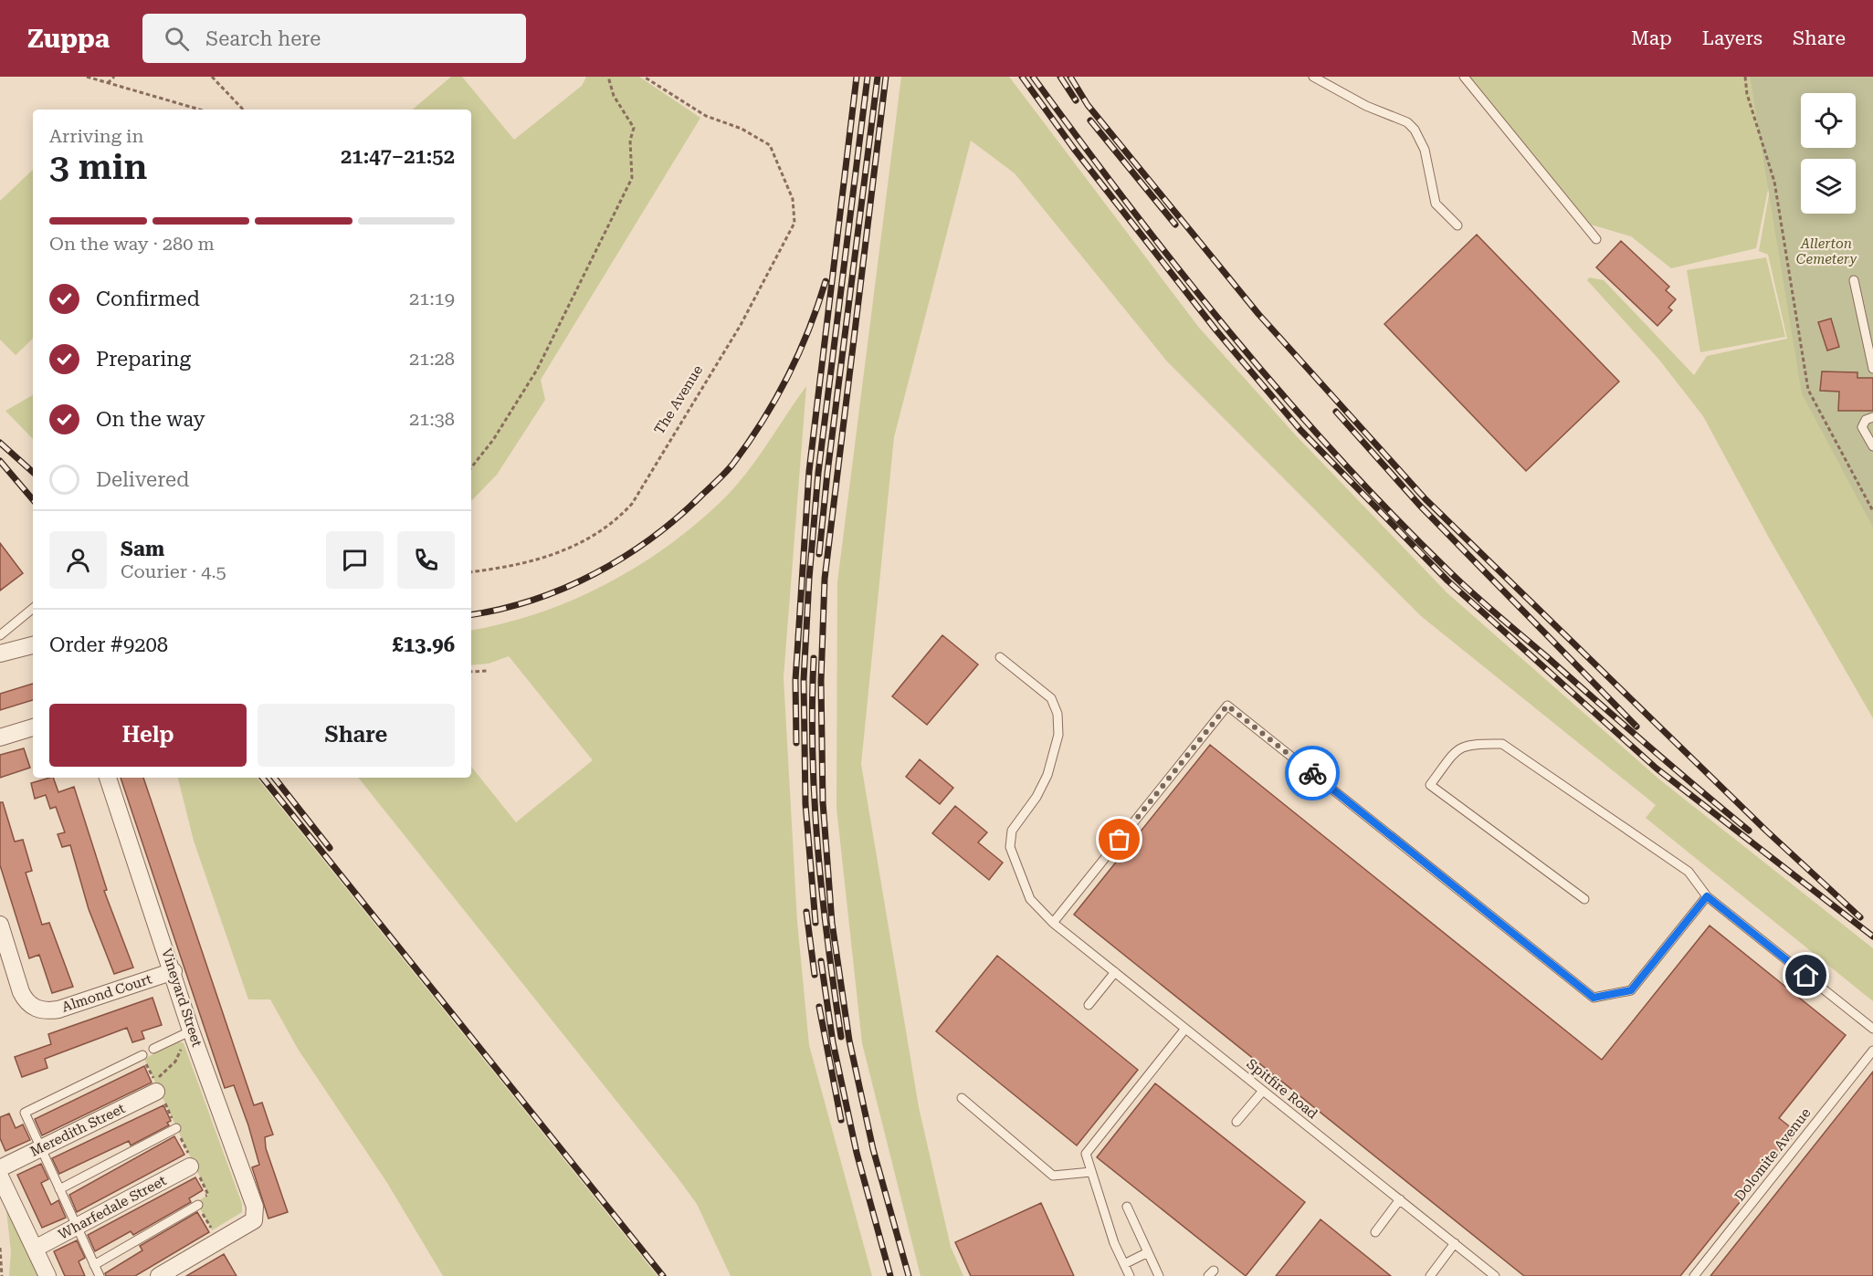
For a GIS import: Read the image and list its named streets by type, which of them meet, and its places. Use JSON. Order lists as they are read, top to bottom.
{
  "streets": {
    "street": [
      "Almond Court",
      "Vineyard Street",
      "Meredith Street",
      "Wharfedale Street"
    ],
    "lane": ["Spitfire Road", "Dolomite Avenue"],
    "path": ["The Avenue"]
  },
  "crossings": [
    ["Almond Court", "Vineyard Street"]
  ],
  "parks": ["Allerton Cemetery"],
  "page": {
    "header": "Zuppa",
    "search": "Search here",
    "nav": ["Map", "Layers", "Share"],
    "heading": ["3 min", "Arriving in", "21:47–21:52"],
    "panel": [
      "Sam",
      "Courier · 4.5",
      "Order #9208",
      "£13.96"
    ],
    "bar": "On the way · 280 m",
    "list": [
      ["Confirmed", "21:19"],
      ["Preparing", "21:28"],
      ["On the way", "21:38"],
      "Delivered"
    ],
    "buttons": ["Help", "Share"]
  }
}
